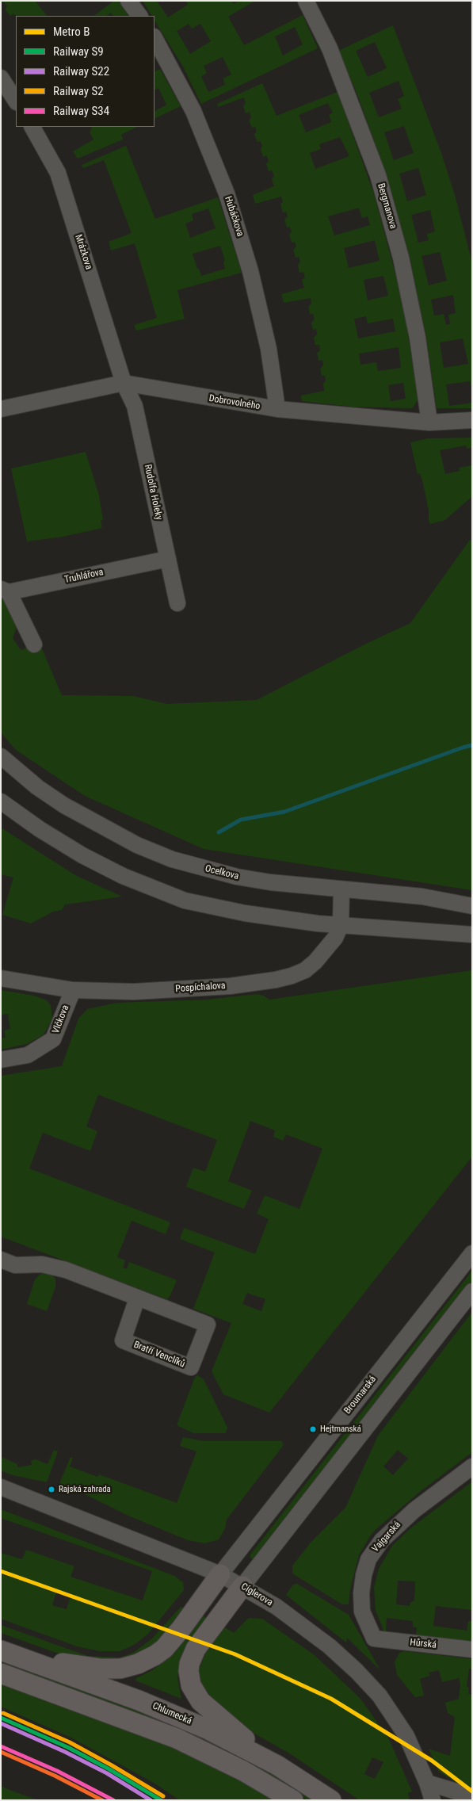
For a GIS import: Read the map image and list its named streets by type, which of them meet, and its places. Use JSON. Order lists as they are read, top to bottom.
{
  "streets": {
    "main road": ["Chlumecká"],
    "street": [
      "Bergmanova",
      "Hubáčkova",
      "Mrázkova",
      "Dobrovolného",
      "Rudolfa Holeky",
      "Truhlářova",
      "Ocelkova",
      "Pospíchalova",
      "Vlčkova",
      "Bratří Venclíků",
      "Broumarská",
      "Vajgarská",
      "Cíglerova",
      "Hůrská"
    ]
  },
  "crossings": [
    ["Bergmanova", "Dobrovolného"],
    ["Hubáčkova", "Dobrovolného"],
    ["Mrázkova", "Dobrovolného"],
    ["Mrázkova", "Rudolfa Holeky"],
    ["Dobrovolného", "Rudolfa Holeky"],
    ["Rudolfa Holeky", "Truhlářova"],
    ["Ocelkova", "Pospíchalova"],
    ["Pospíchalova", "Vlčkova"],
    ["Broumarská", "Cíglerova"],
    ["Vajgarská", "Hůrská"]
  ],
  "places": ["Hejtmanská", "Rajská zahrada"],
  "lines": [
    "metro line B",
    "rail line S2",
    "rail line S9",
    "rail line S22",
    "rail line S34"
  ],
  "legend": [
    "Metro B",
    "Railway S9",
    "Railway S22",
    "Railway S2",
    "Railway S34"
  ]
}
